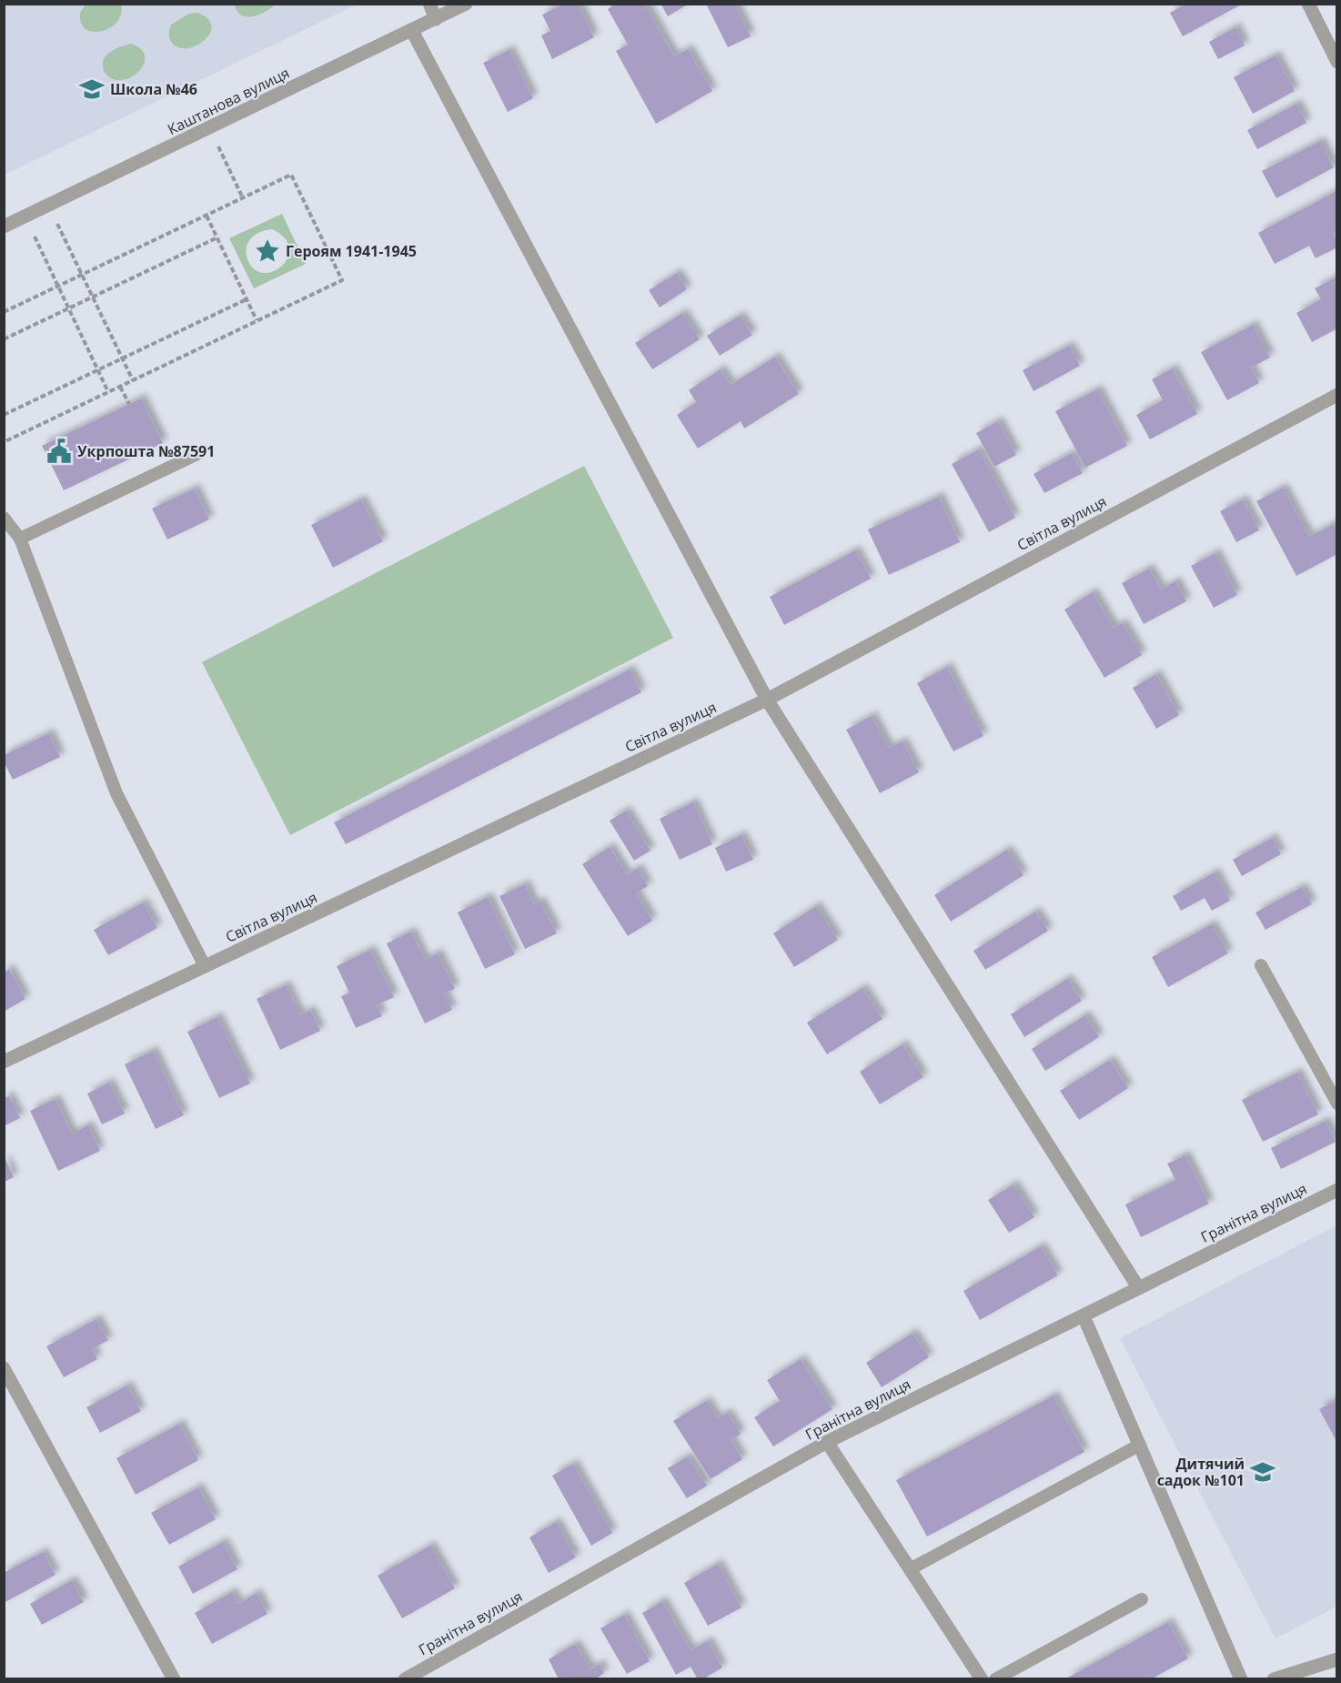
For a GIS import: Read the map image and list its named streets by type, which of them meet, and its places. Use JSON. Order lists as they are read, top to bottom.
{
  "streets": {
    "street": ["Каштанова вулиця", "Світла вулиця", "Гранітна вулиця"]
  },
  "places": {
    "school or university": ["Школа №46", "Дитячий садок №101"],
    "place": ["Героям 1941-1945"],
    "public building": ["Укрпошта №87591"]
  }
}
